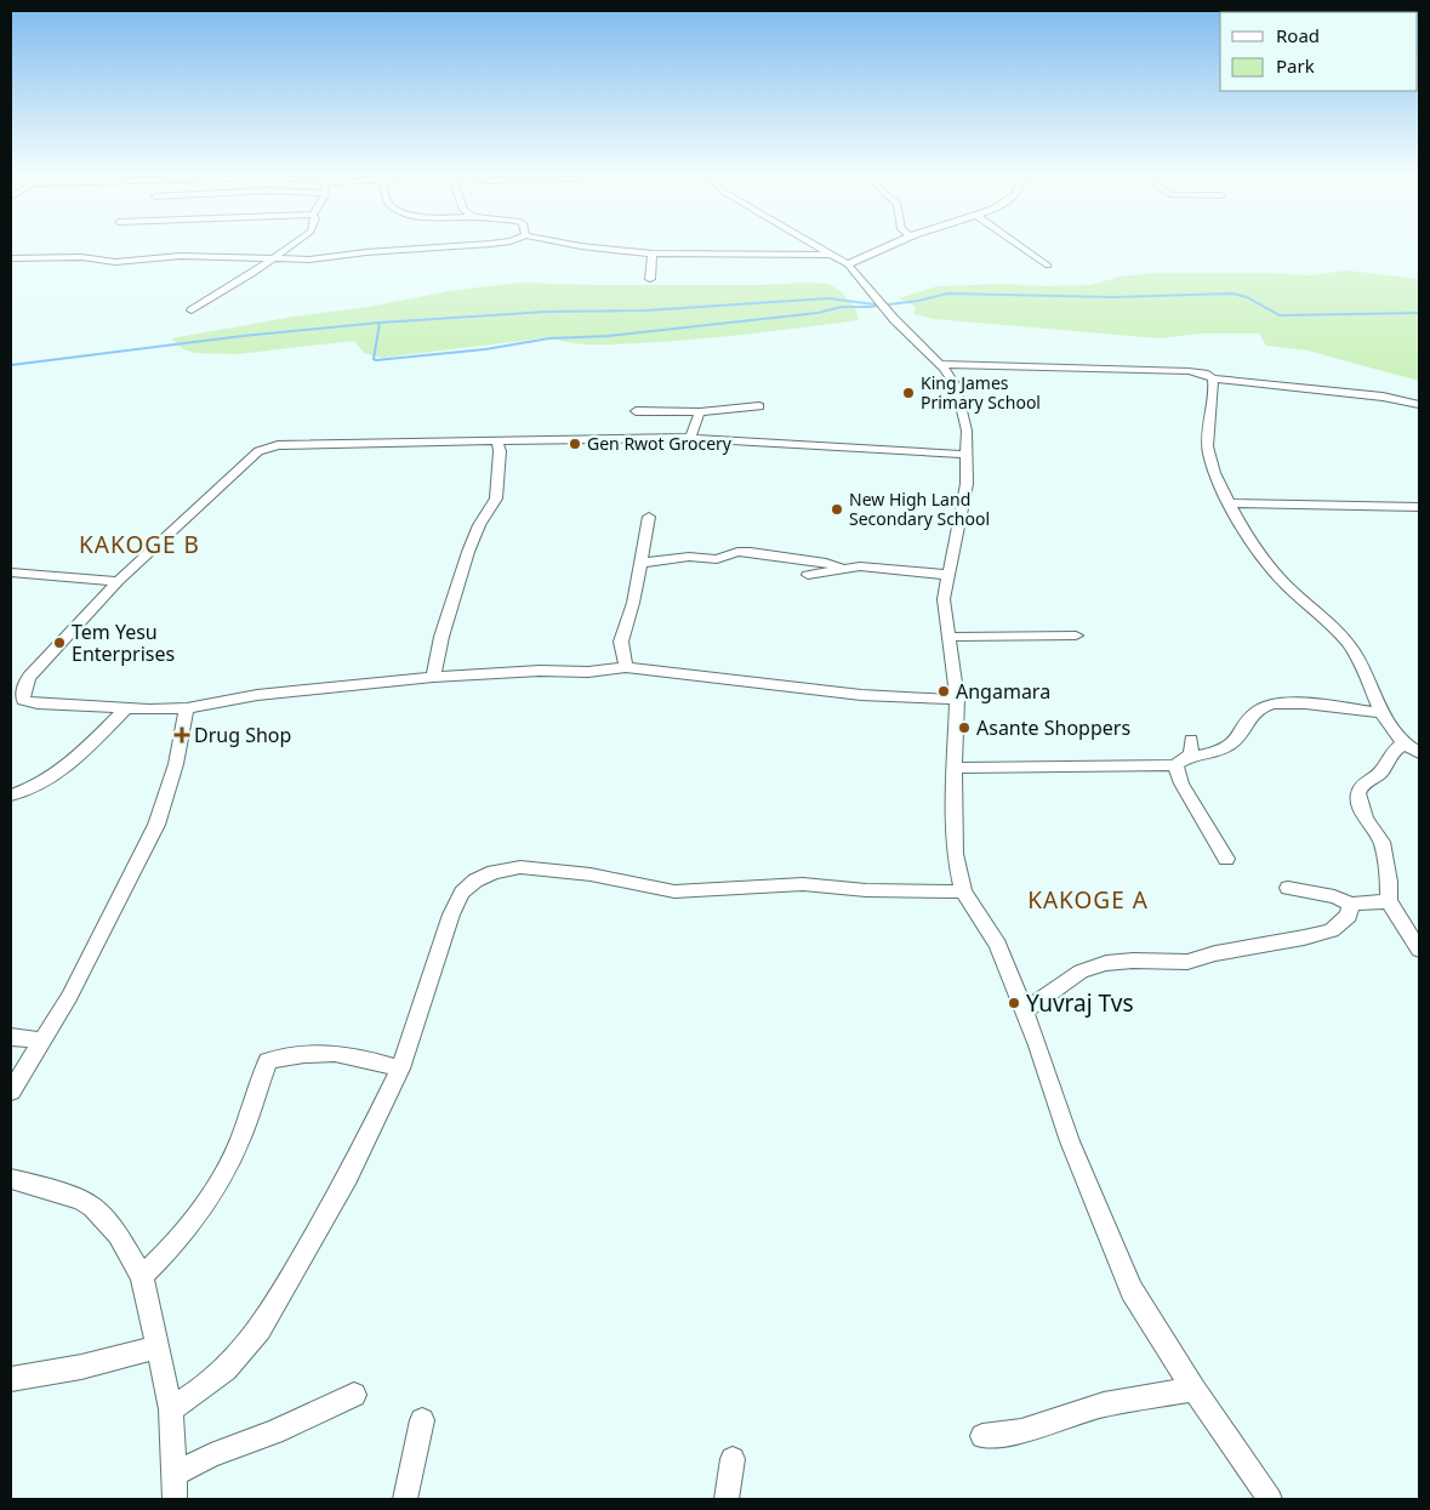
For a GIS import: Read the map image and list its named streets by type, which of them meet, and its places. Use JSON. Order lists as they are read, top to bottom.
{
  "districts": ["KAKOGE B", "KAKOGE A"],
  "places": {
    "other": [
      "King James Primary School",
      "Gen Rwot Grocery",
      "New High Land Secondary School",
      "Tem Yesu Enterprises",
      "Angamara",
      "Asante Shoppers",
      "Yuvraj Tvs"
    ],
    "health": ["Drug Shop"]
  },
  "legend": ["Road", "Park"]
}
